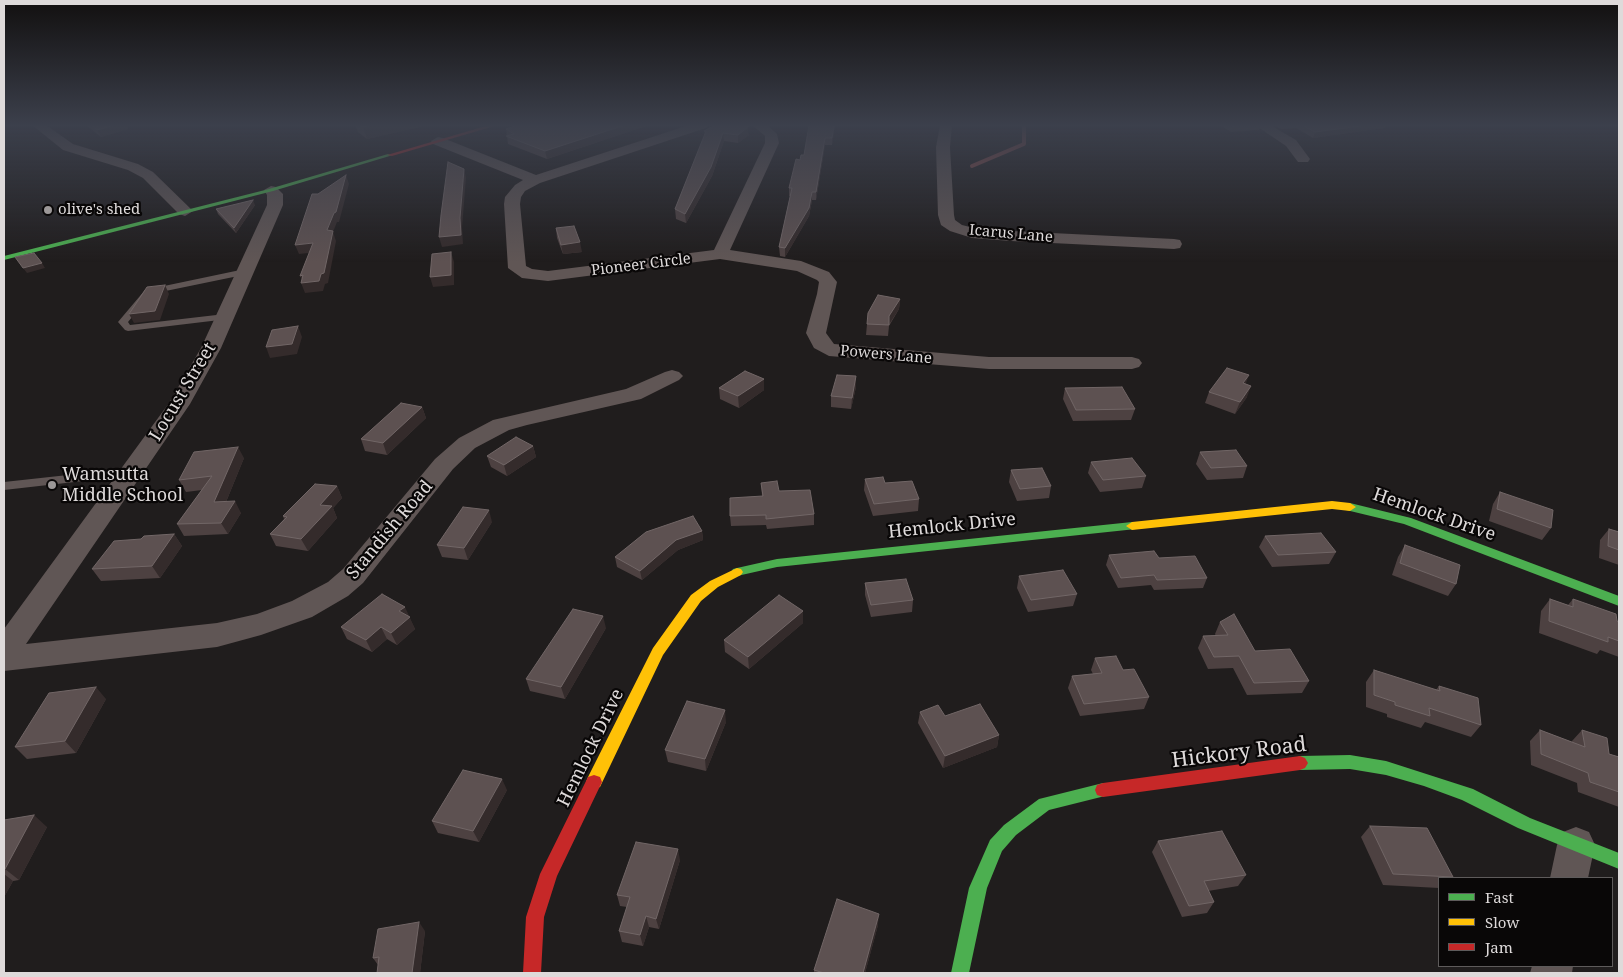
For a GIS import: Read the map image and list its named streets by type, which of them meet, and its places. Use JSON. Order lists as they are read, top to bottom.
{
  "streets": {
    "street": [
      "Icarus Lane",
      "Pioneer Circle",
      "Powers Lane",
      "Locust Street",
      "Hemlock Drive",
      "Standish Road",
      "Hickory Road"
    ]
  },
  "crossings": [
    ["Pioneer Circle", "Powers Lane"]
  ],
  "places": ["olive's shed", "Wamsutta Middle School"],
  "legend": ["Fast", "Slow", "Jam"]
}
